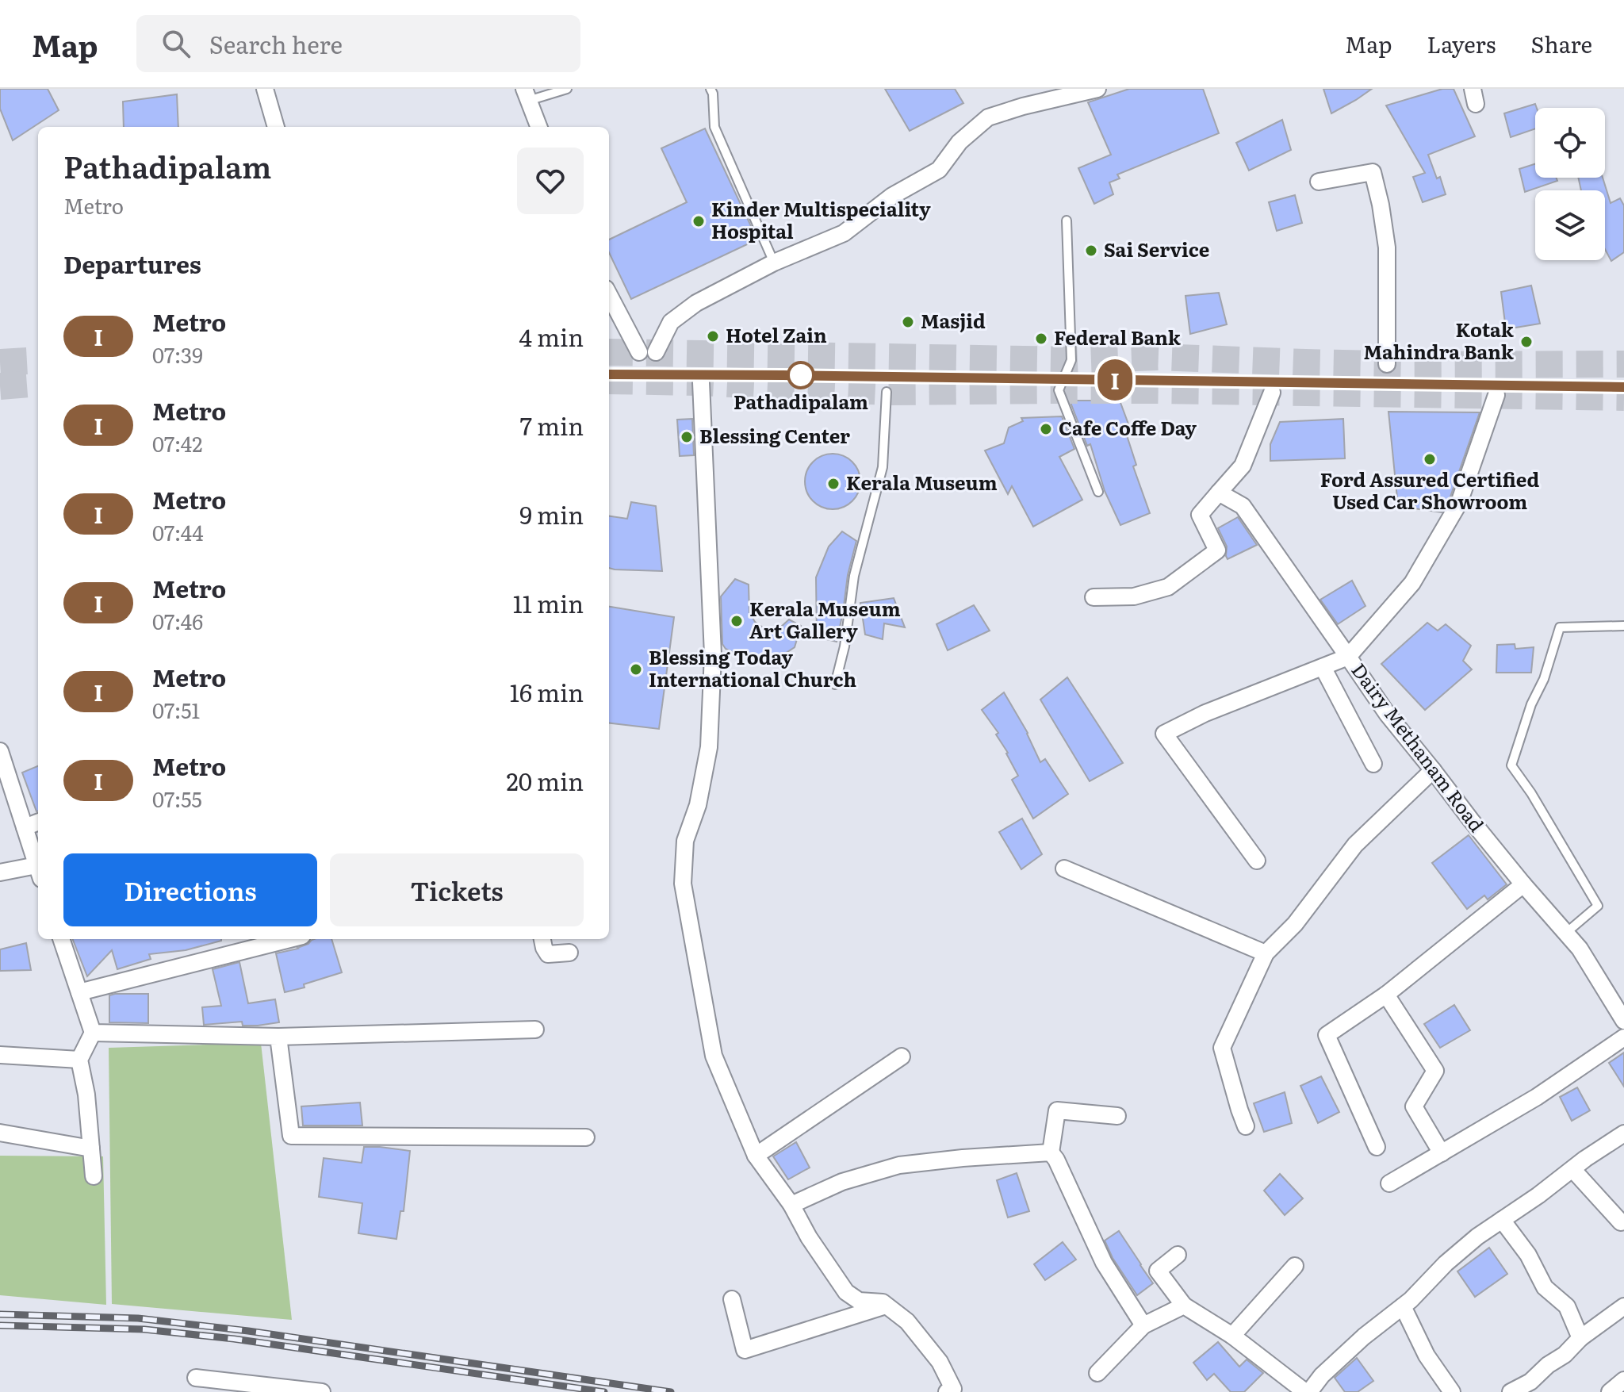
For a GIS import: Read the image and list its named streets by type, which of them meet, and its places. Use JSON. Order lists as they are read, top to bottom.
{
  "streets": {
    "street": ["Dairy Methanam Road"]
  },
  "places": [
    "Kinder Multispeciality Hospital",
    "Sai Service",
    "Masjid",
    "Hotel Zain",
    "Federal Bank",
    "Kotak Mahindra Bank",
    "Pathadipalam",
    "Cafe Coffe Day",
    "Blessing Center",
    "Ford Assured Certified Used Car Showroom",
    "Kerala Museum",
    "Kerala Museum Art Gallery",
    "Blessing Today International Church"
  ],
  "lines": ["metro line I"],
  "page": {
    "header": "Map",
    "search": "Search here",
    "nav": ["Map", "Layers", "Share"],
    "on_map": "I",
    "heading": [
      ["Pathadipalam", "Metro"],
      "Departures"
    ],
    "list": [
      {
        "mark": "I",
        "name": "Metro",
        "note": "07:39",
        "value": "4 min"
      },
      {
        "mark": "I",
        "name": "Metro",
        "note": "07:42",
        "value": "7 min"
      },
      {
        "mark": "I",
        "name": "Metro",
        "note": "07:44",
        "value": "9 min"
      },
      {
        "mark": "I",
        "name": "Metro",
        "note": "07:46",
        "value": "11 min"
      },
      {
        "mark": "I",
        "name": "Metro",
        "note": "07:51",
        "value": "16 min"
      },
      {
        "mark": "I",
        "name": "Metro",
        "note": "07:55",
        "value": "20 min"
      }
    ],
    "buttons": ["Directions", "Tickets"]
  }
}
